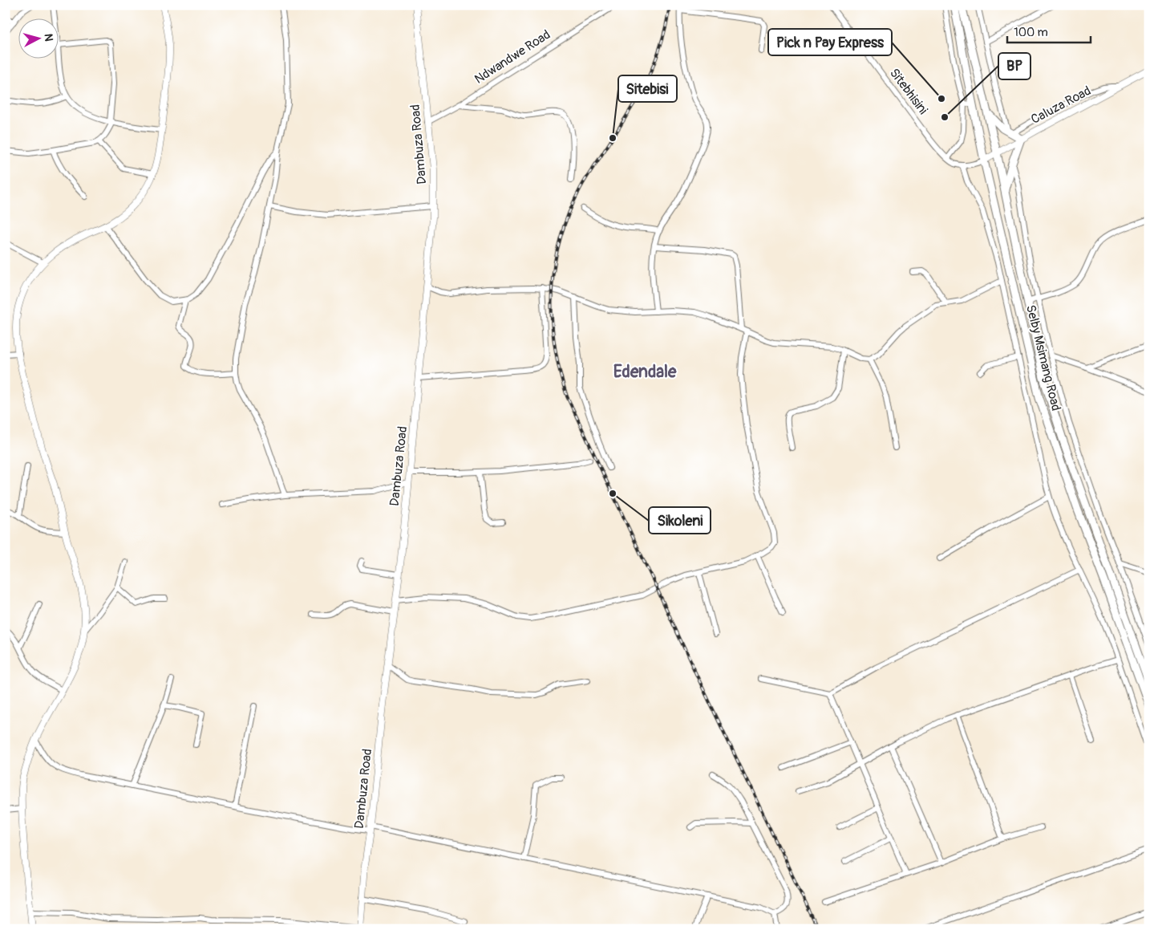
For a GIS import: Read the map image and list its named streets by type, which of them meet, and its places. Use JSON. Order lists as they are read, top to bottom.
{
  "streets": {
    "main road": ["Selby Msimang Road"],
    "street": [
      "Ndwandwe Road",
      "Sitebhisini",
      "Caluza Road",
      "Dambuza Road"
    ]
  },
  "crossings": [
    ["Ndwandwe Road", "Dambuza Road"],
    ["Caluza Road", "Selby Msimang Road"]
  ],
  "districts": ["Edendale"],
  "places": [
    "Pick n Pay Express",
    "BP",
    "Sitebisi",
    "Sikoleni"
  ],
  "scale_bar": "100 m",
  "north": "right"
}
